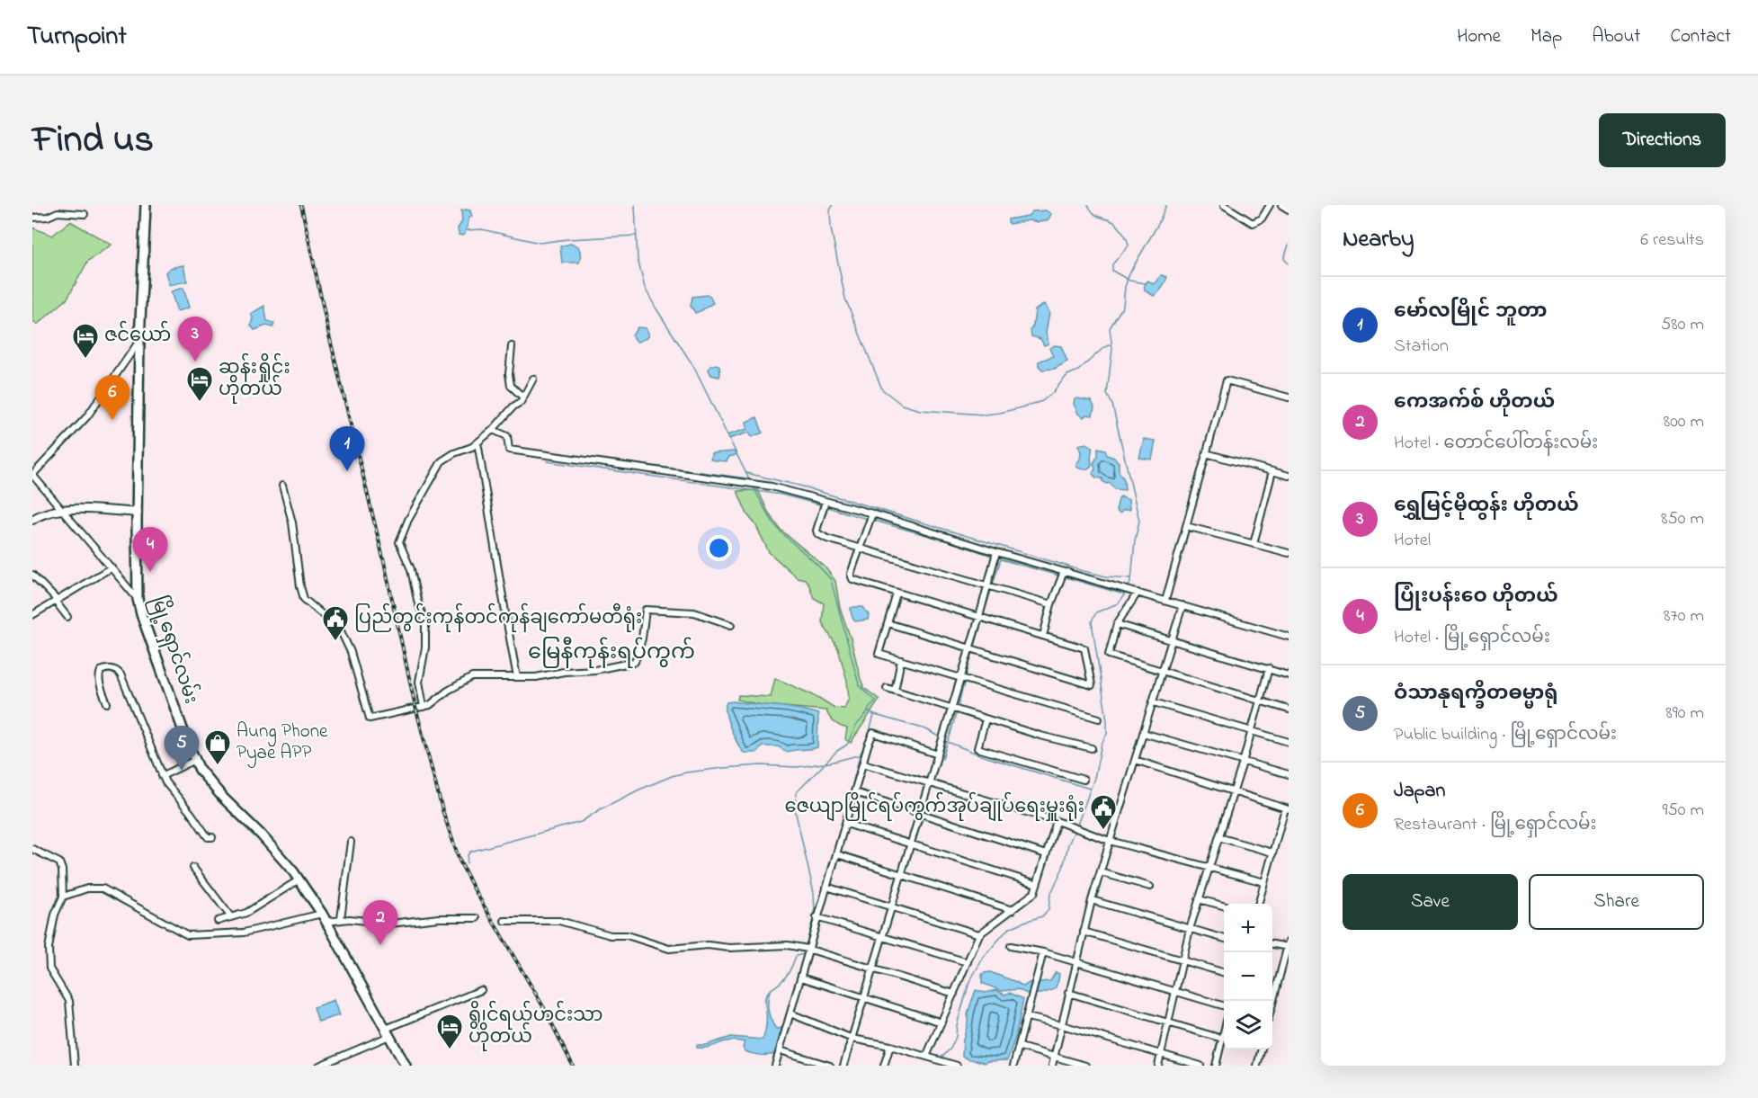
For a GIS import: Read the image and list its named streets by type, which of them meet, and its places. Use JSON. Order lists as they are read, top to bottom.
{
  "streets": {
    "highway": ["မြို့ရှောင်လမ်း"]
  },
  "districts": ["မြေနီကုန်းရပ်ကွက်"],
  "places": {
    "hotel": ["ဇင်ယော်", "ဆန်းရှိုင်း ဟိုတယ်", "ရွိုင်ရယ်ဟင်းသာ ဟိုတယ်"],
    "public building": ["ပြည်တွင်းကုန်တင်ကုန်ချကော်မတီရုံး", "ဇေယျာမြိုင်ရပ်ကွက်အုပ်ချုပ်ရေးမှူးရုံး"],
    "shop": ["Aung Phone Pyae APP"]
  },
  "page": {
    "header": "Turnpoint",
    "nav": [
      "Home",
      "Map",
      "About",
      "Contact"
    ],
    "title": "Find us",
    "buttons": [
      "Directions",
      ["Save", "Share"]
    ],
    "heading": ["Nearby", "6 results"],
    "list": [
      {
        "mark": "1",
        "name": "မော်လမြိုင် ဘူတာ",
        "note": "Station",
        "value": "580 m"
      },
      {
        "mark": "2",
        "name": "ကေအက်စ် ဟိုတယ်",
        "note": "Hotel · တောင်ပေါ်တန်းလမ်း",
        "value": "800 m"
      },
      {
        "mark": "3",
        "name": "ရွှေမြင့်မိုထွန်း ဟိုတယ်",
        "note": "Hotel",
        "value": "850 m"
      },
      {
        "mark": "4",
        "name": "ပြုံးပန်းဝေ ဟိုတယ်",
        "note": "Hotel · မြို့ရှောင်လမ်း",
        "value": "870 m"
      },
      {
        "mark": "5",
        "name": "ဝံသာနုရက္ခိတဓမ္မာရုံ",
        "note": "Public building · မြို့ရှောင်လမ်း",
        "value": "890 m"
      },
      {
        "mark": "6",
        "name": "Japan",
        "note": "Restaurant · မြို့ရှောင်လမ်း",
        "value": "950 m"
      }
    ],
    "pins": [
      "3",
      "6",
      "1",
      "4",
      "5",
      "2"
    ],
    "map_buttons": ["+", "−"]
  }
}
